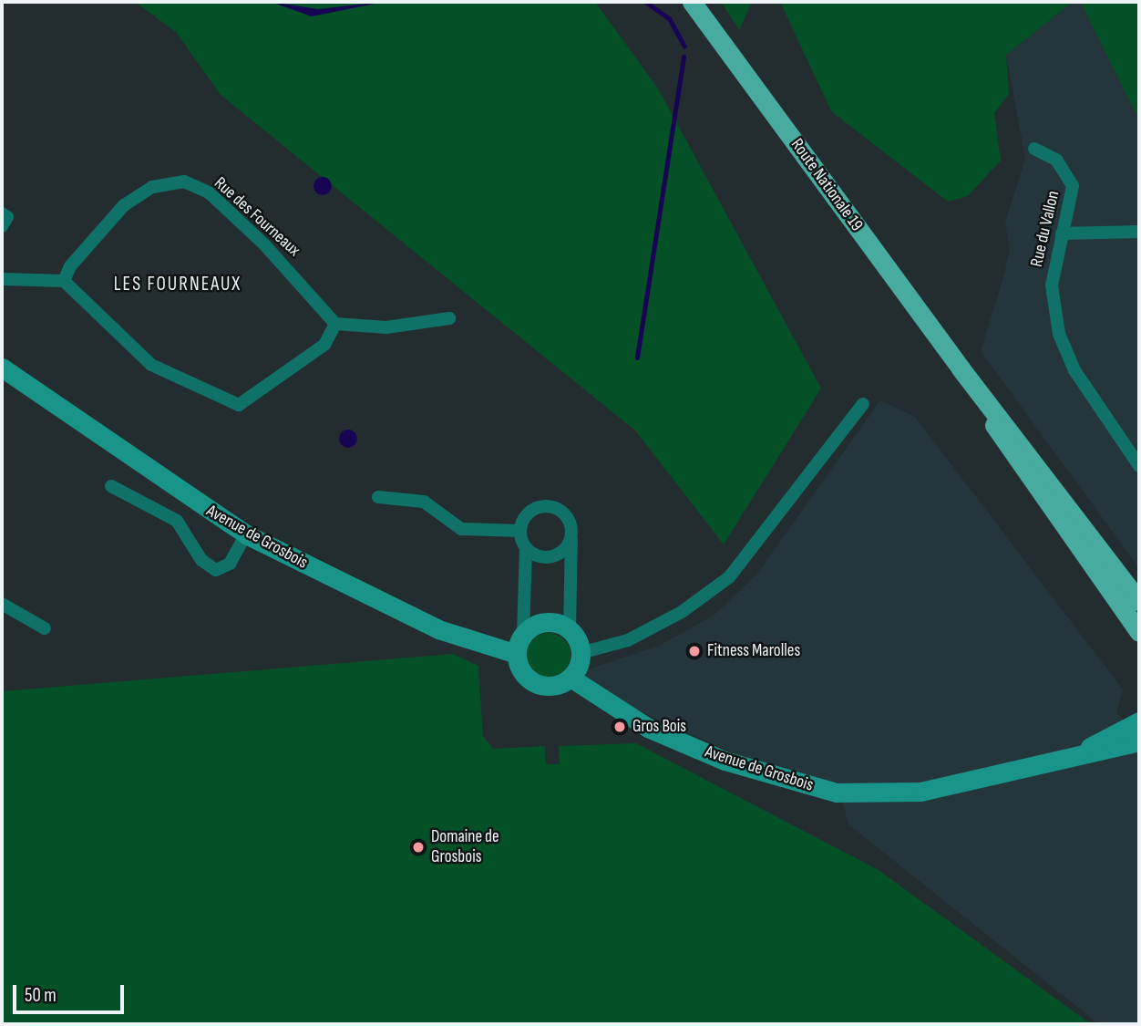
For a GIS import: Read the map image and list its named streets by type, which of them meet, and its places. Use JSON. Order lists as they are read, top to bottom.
{
  "streets": {
    "main road": ["Route Nationale 19"],
    "street": ["Rue des Fourneaux", "Rue du Vallon", "Avenue de Grosbois"]
  },
  "districts": ["LES FOURNEAUX"],
  "places": ["Fitness Marolles", "Gros Bois", "Domaine de Grosbois"],
  "scale_bar": "50 m"
}
